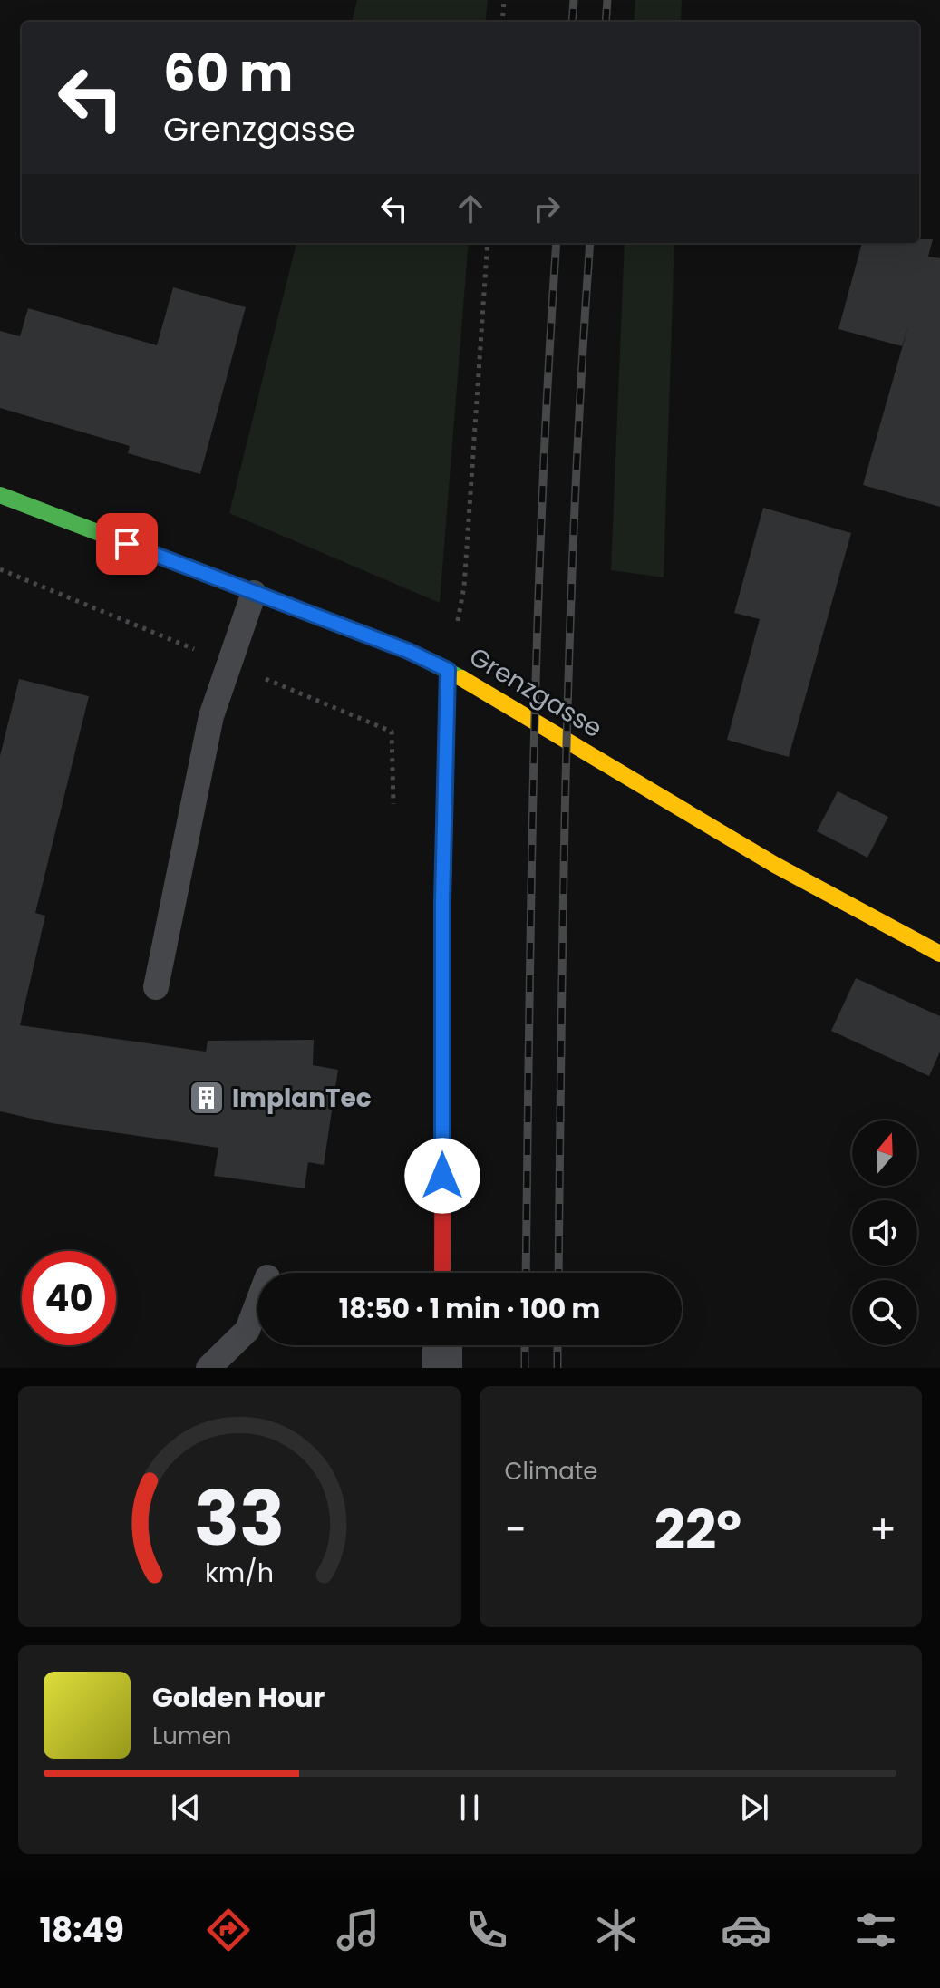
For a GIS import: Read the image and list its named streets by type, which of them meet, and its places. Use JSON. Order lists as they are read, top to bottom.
{
  "streets": {
    "street": ["Grenzgasse"]
  },
  "places": {
    "building": ["ImplanTec"]
  },
  "north": "top",
  "page": {
    "turn": ["60 m", "Grenzgasse"],
    "limit": "40",
    "trip": "18:50 · 1 min · 100 m",
    "tile": "Climate",
    "heat": ["−", "22°", "+"],
    "song": ["Golden Hour", "Lumen"],
    "tabs": "18:49",
    "gauge": ["33", "km/h"]
  }
}
